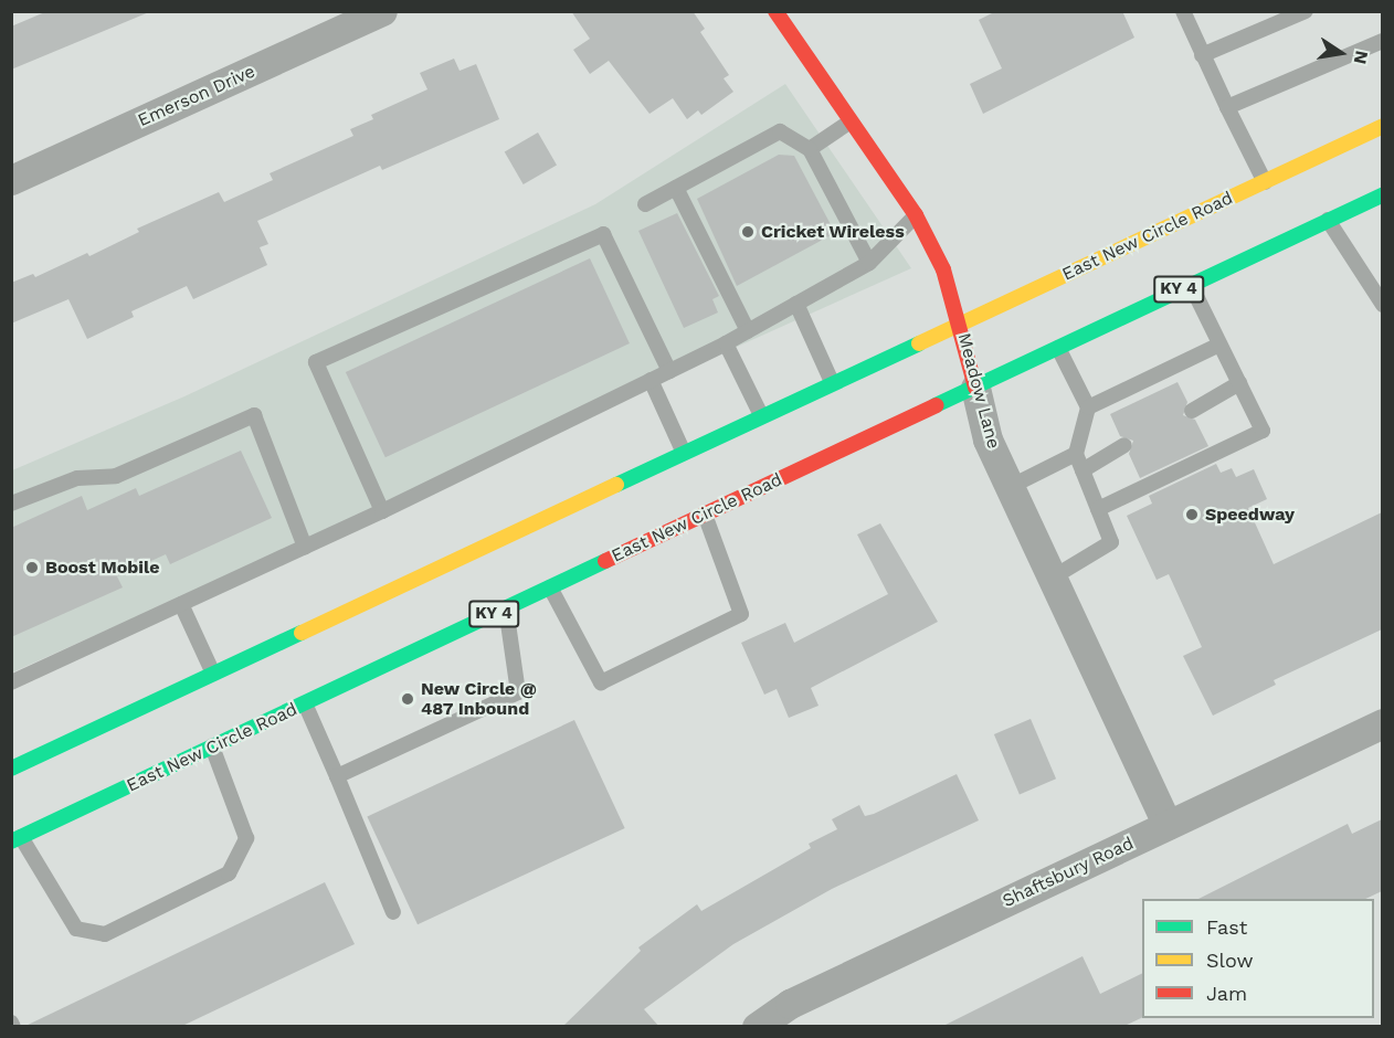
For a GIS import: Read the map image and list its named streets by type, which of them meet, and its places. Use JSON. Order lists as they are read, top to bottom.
{
  "streets": {
    "main road": ["East New Circle Road", "KY 4", "Meadow Lane"],
    "street": ["Emerson Drive", "Shaftsbury Road"]
  },
  "crossings": [
    ["East New Circle Road", "Meadow Lane"],
    ["Meadow Lane", "Shaftsbury Road"]
  ],
  "places": [
    "Cricket Wireless",
    "Speedway",
    "Boost Mobile",
    "New Circle @ 487 Inbound"
  ],
  "legend": ["Fast", "Slow", "Jam"],
  "north": "right"
}
